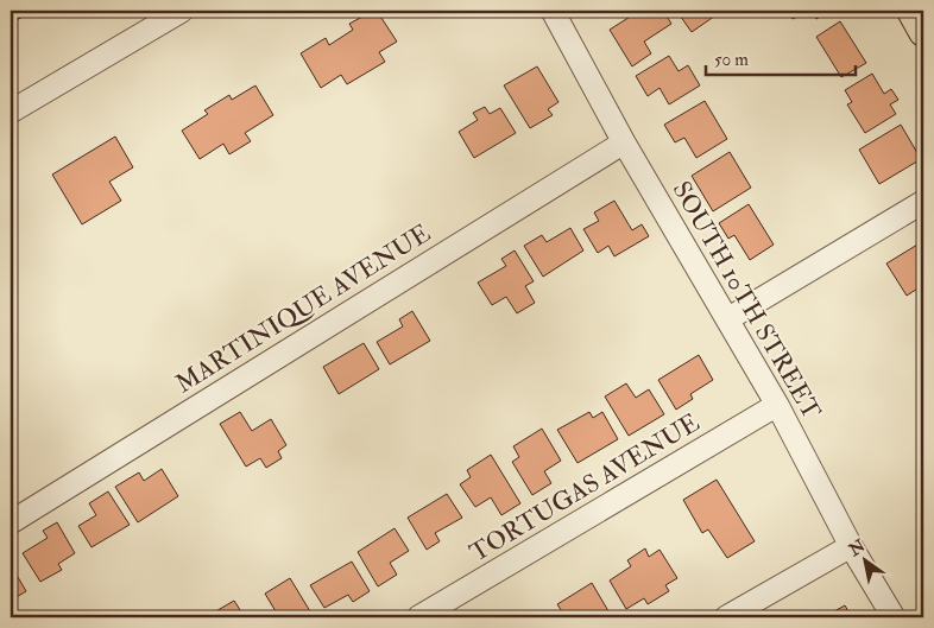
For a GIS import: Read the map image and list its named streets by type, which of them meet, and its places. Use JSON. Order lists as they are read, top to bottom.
{
  "streets": {
    "street": ["SOUTH 10TH STREET", "MARTINIQUE AVENUE", "TORTUGAS AVENUE"]
  },
  "crossings": [
    ["SOUTH 10TH STREET", "MARTINIQUE AVENUE"],
    ["SOUTH 10TH STREET", "TORTUGAS AVENUE"]
  ],
  "scale_bar": "50 m",
  "north": "top left"
}
